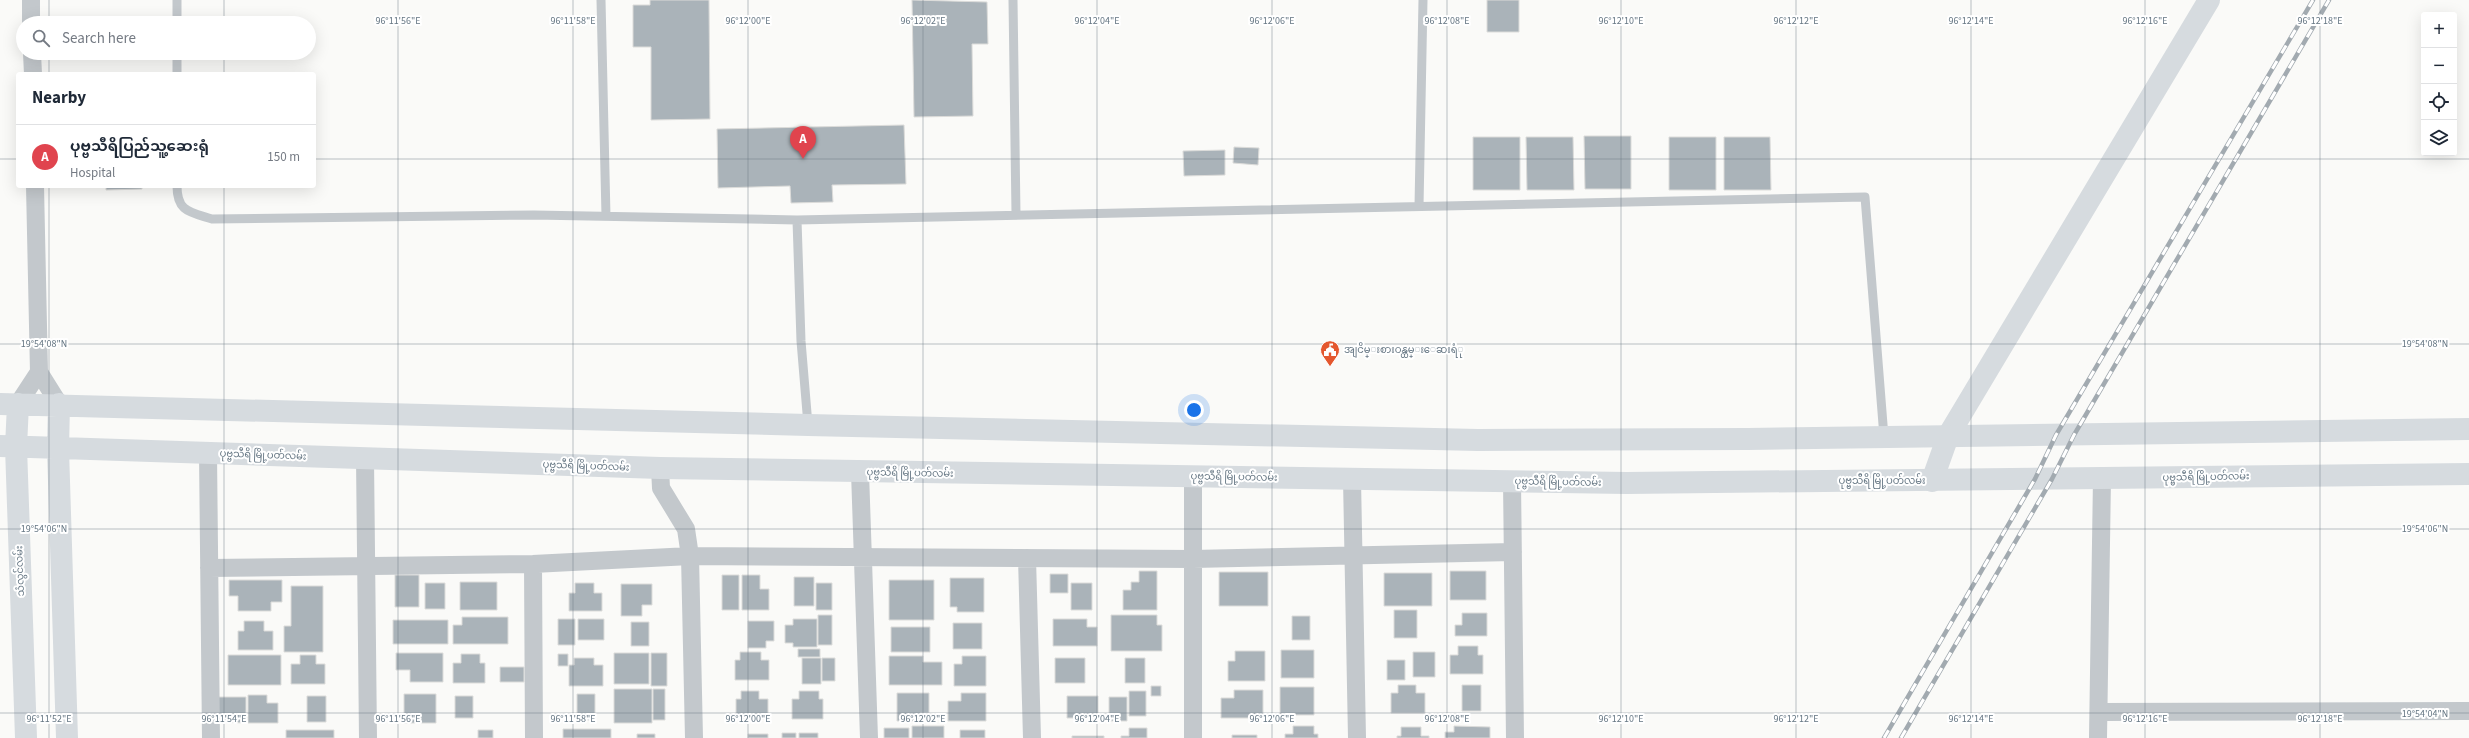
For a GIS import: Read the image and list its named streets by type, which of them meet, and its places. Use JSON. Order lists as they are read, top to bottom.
{
  "streets": {
    "main road": ["ပုဗ္ဗသီရိ မြို့ပတ်လမ်း", "သံလွင်လမ်း"]
  },
  "crossings": [
    ["ပုဗ္ဗသီရိ မြို့ပတ်လမ်း", "သံလွင်လမ်း"]
  ],
  "places": {
    "public building": ["အျငိမ္းစားဝန္ထမ္းေဆးရံု"]
  },
  "page": {
    "map_buttons": ["+", "−"],
    "search": "Search here",
    "heading": "Nearby",
    "list": [
      {
        "mark": "A",
        "name": "ပုဗ္ဗသီရိပြည်သူ့ဆေးရုံ",
        "note": "Hospital",
        "value": "150 m"
      }
    ],
    "pins": "A"
  },
  "coordinates": [
    "96°11'56\"E",
    "96°11'58\"E",
    "96°12'00\"E",
    "96°12'02\"E",
    "96°12'04\"E",
    "96°12'06\"E",
    "96°12'08\"E",
    "96°12'10\"E",
    "96°12'12\"E",
    "96°12'14\"E",
    "96°12'16\"E",
    "96°12'18\"E",
    "19°54'08\"N",
    "19°54'06\"N",
    "19°54'04\"N",
    "96°11'52\"E",
    "96°11'54\"E"
  ]
}
